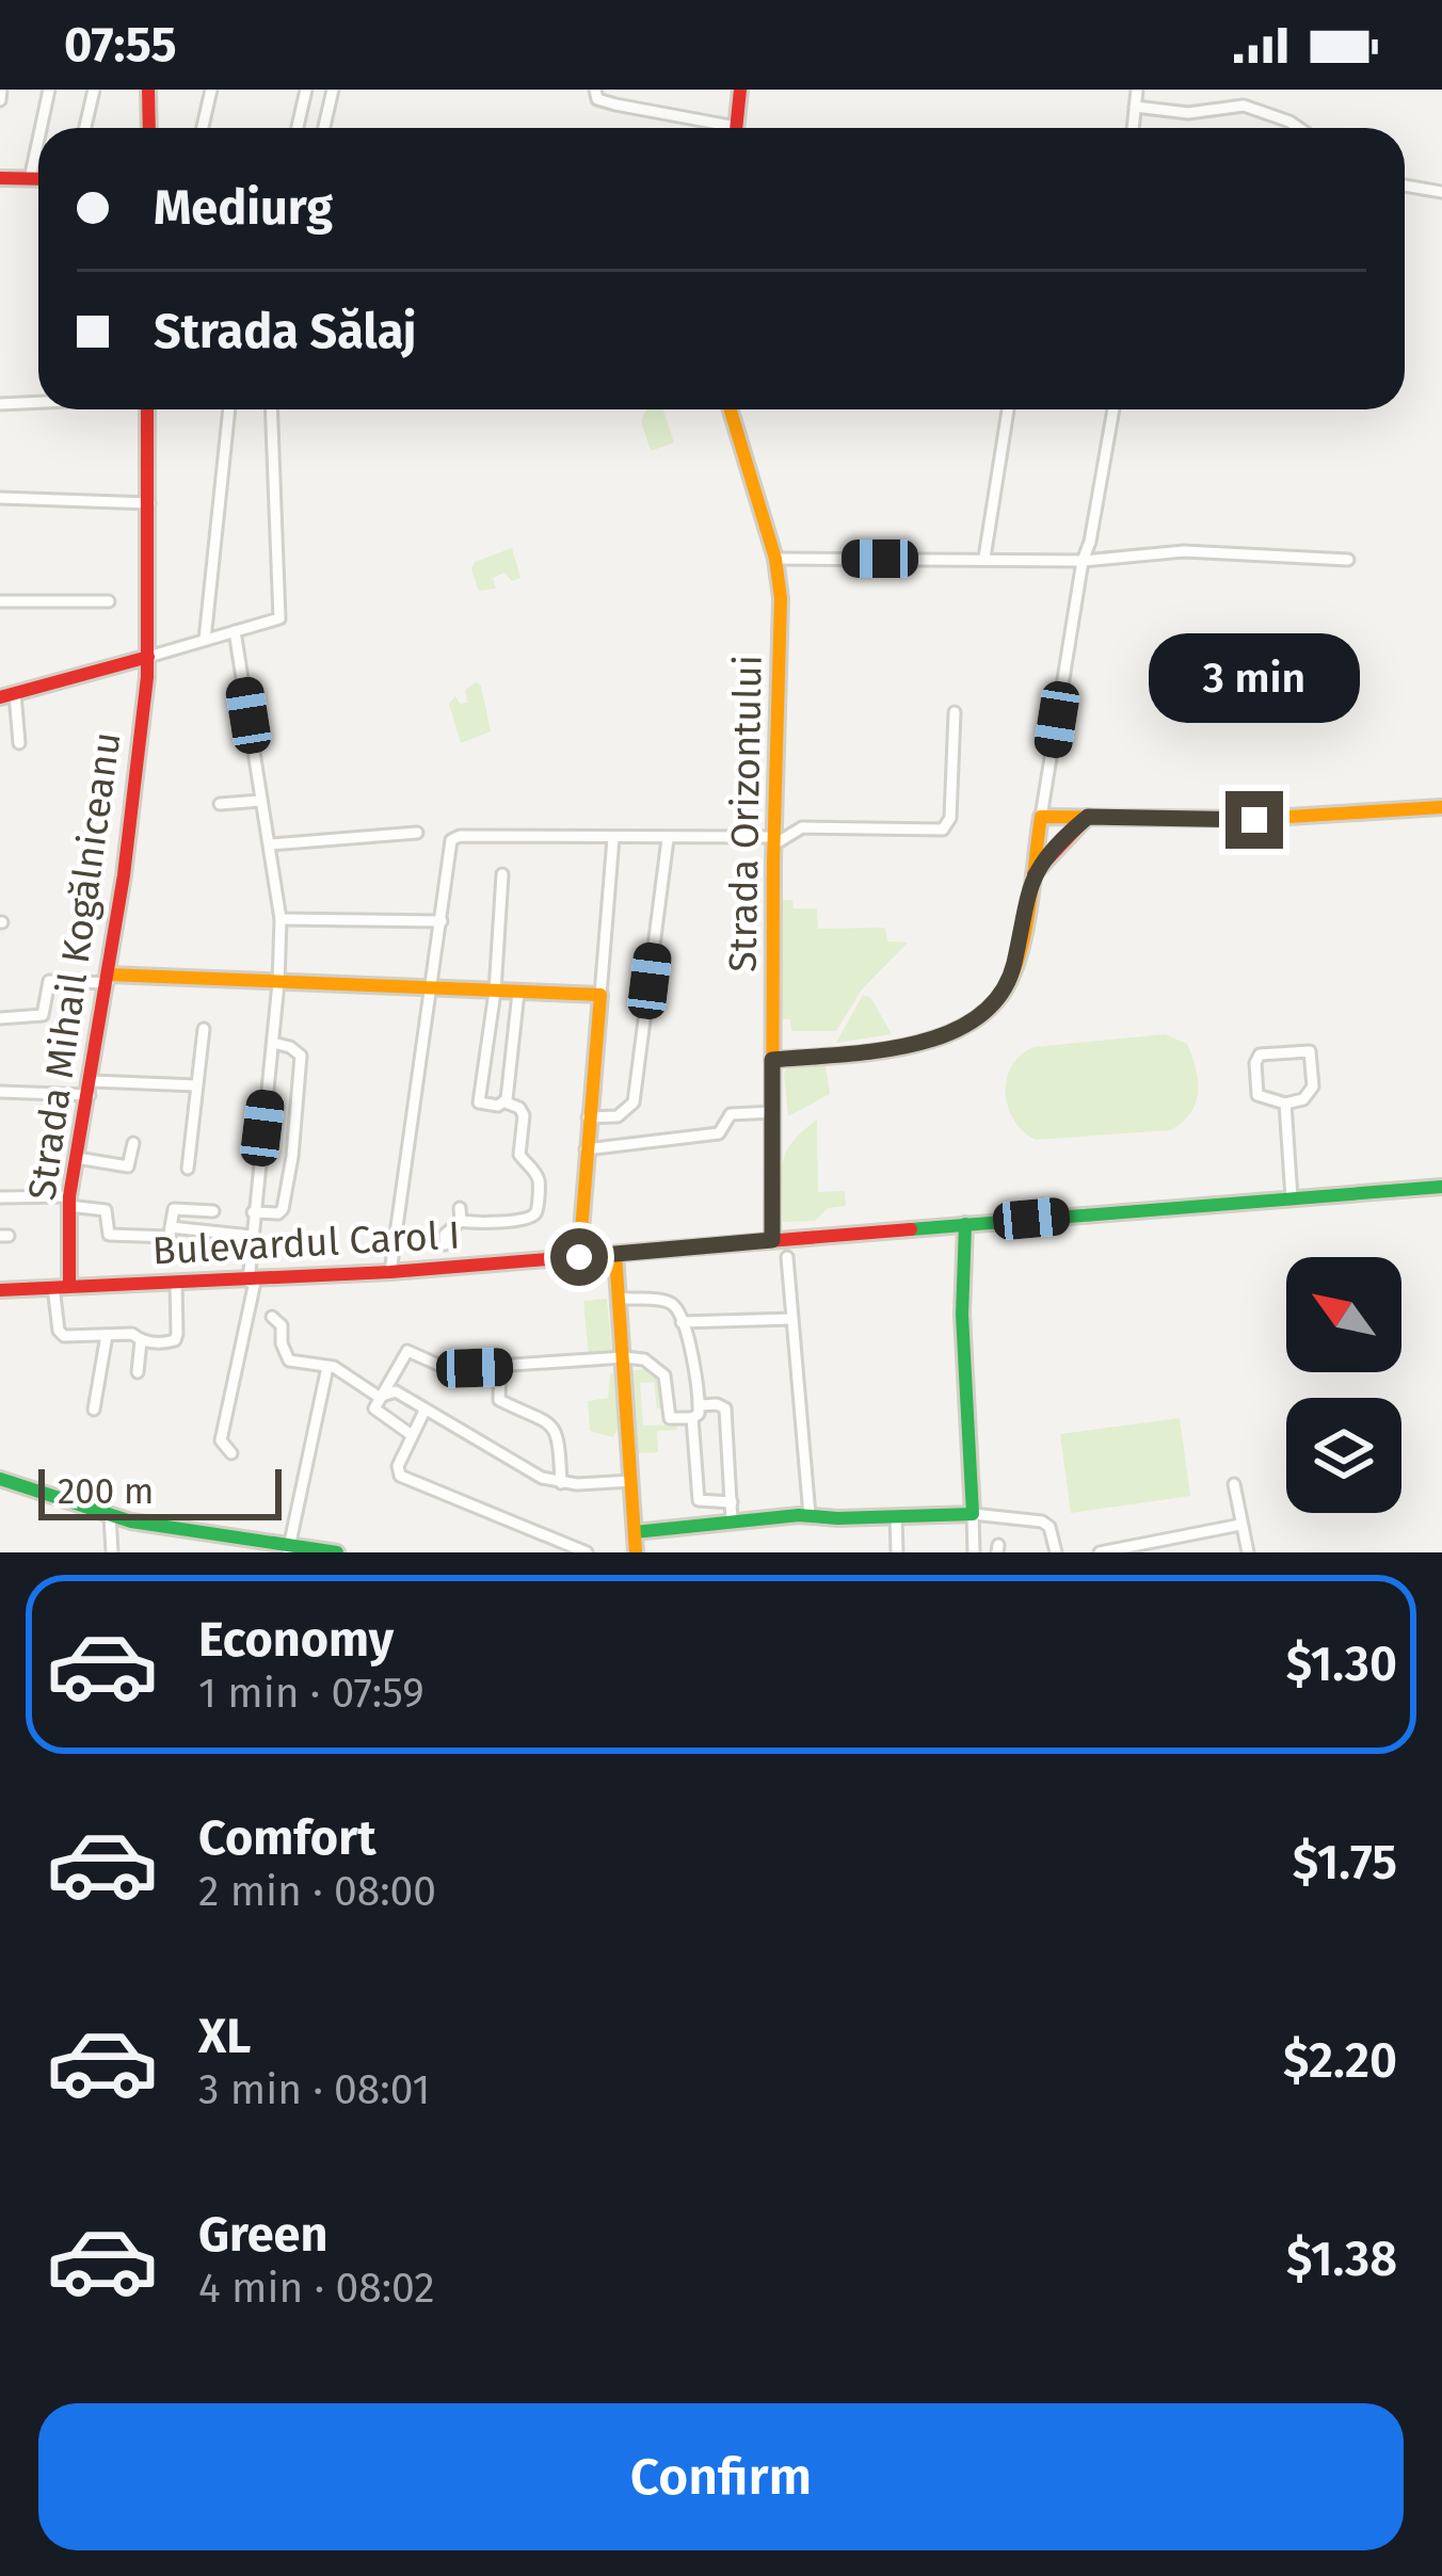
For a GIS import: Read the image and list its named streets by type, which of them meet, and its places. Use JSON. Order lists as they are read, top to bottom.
{
  "streets": {
    "street": ["Strada Orizontului", "Strada Mihail Kogălniceanu", "Bulevardul Carol I"]
  },
  "crossings": [
    ["Strada Orizontului", "Bulevardul Carol I"],
    ["Strada Mihail Kogălniceanu", "Bulevardul Carol I"]
  ],
  "scale_bar": "200 m",
  "north": "top left",
  "page": {
    "status": "07:55",
    "banner": ["Mediurg", "Strada Sălaj"],
    "bubble": "3 min",
    "scale": "200 m",
    "list": [
      {
        "name": "Economy",
        "note": "1 min · 07:59",
        "value": "$1.30"
      },
      {
        "name": "Comfort",
        "note": "2 min · 08:00",
        "value": "$1.75"
      },
      {
        "name": "XL",
        "note": "3 min · 08:01",
        "value": "$2.20"
      },
      {
        "name": "Green",
        "note": "4 min · 08:02",
        "value": "$1.38"
      }
    ],
    "buttons": "Confirm"
  }
}
